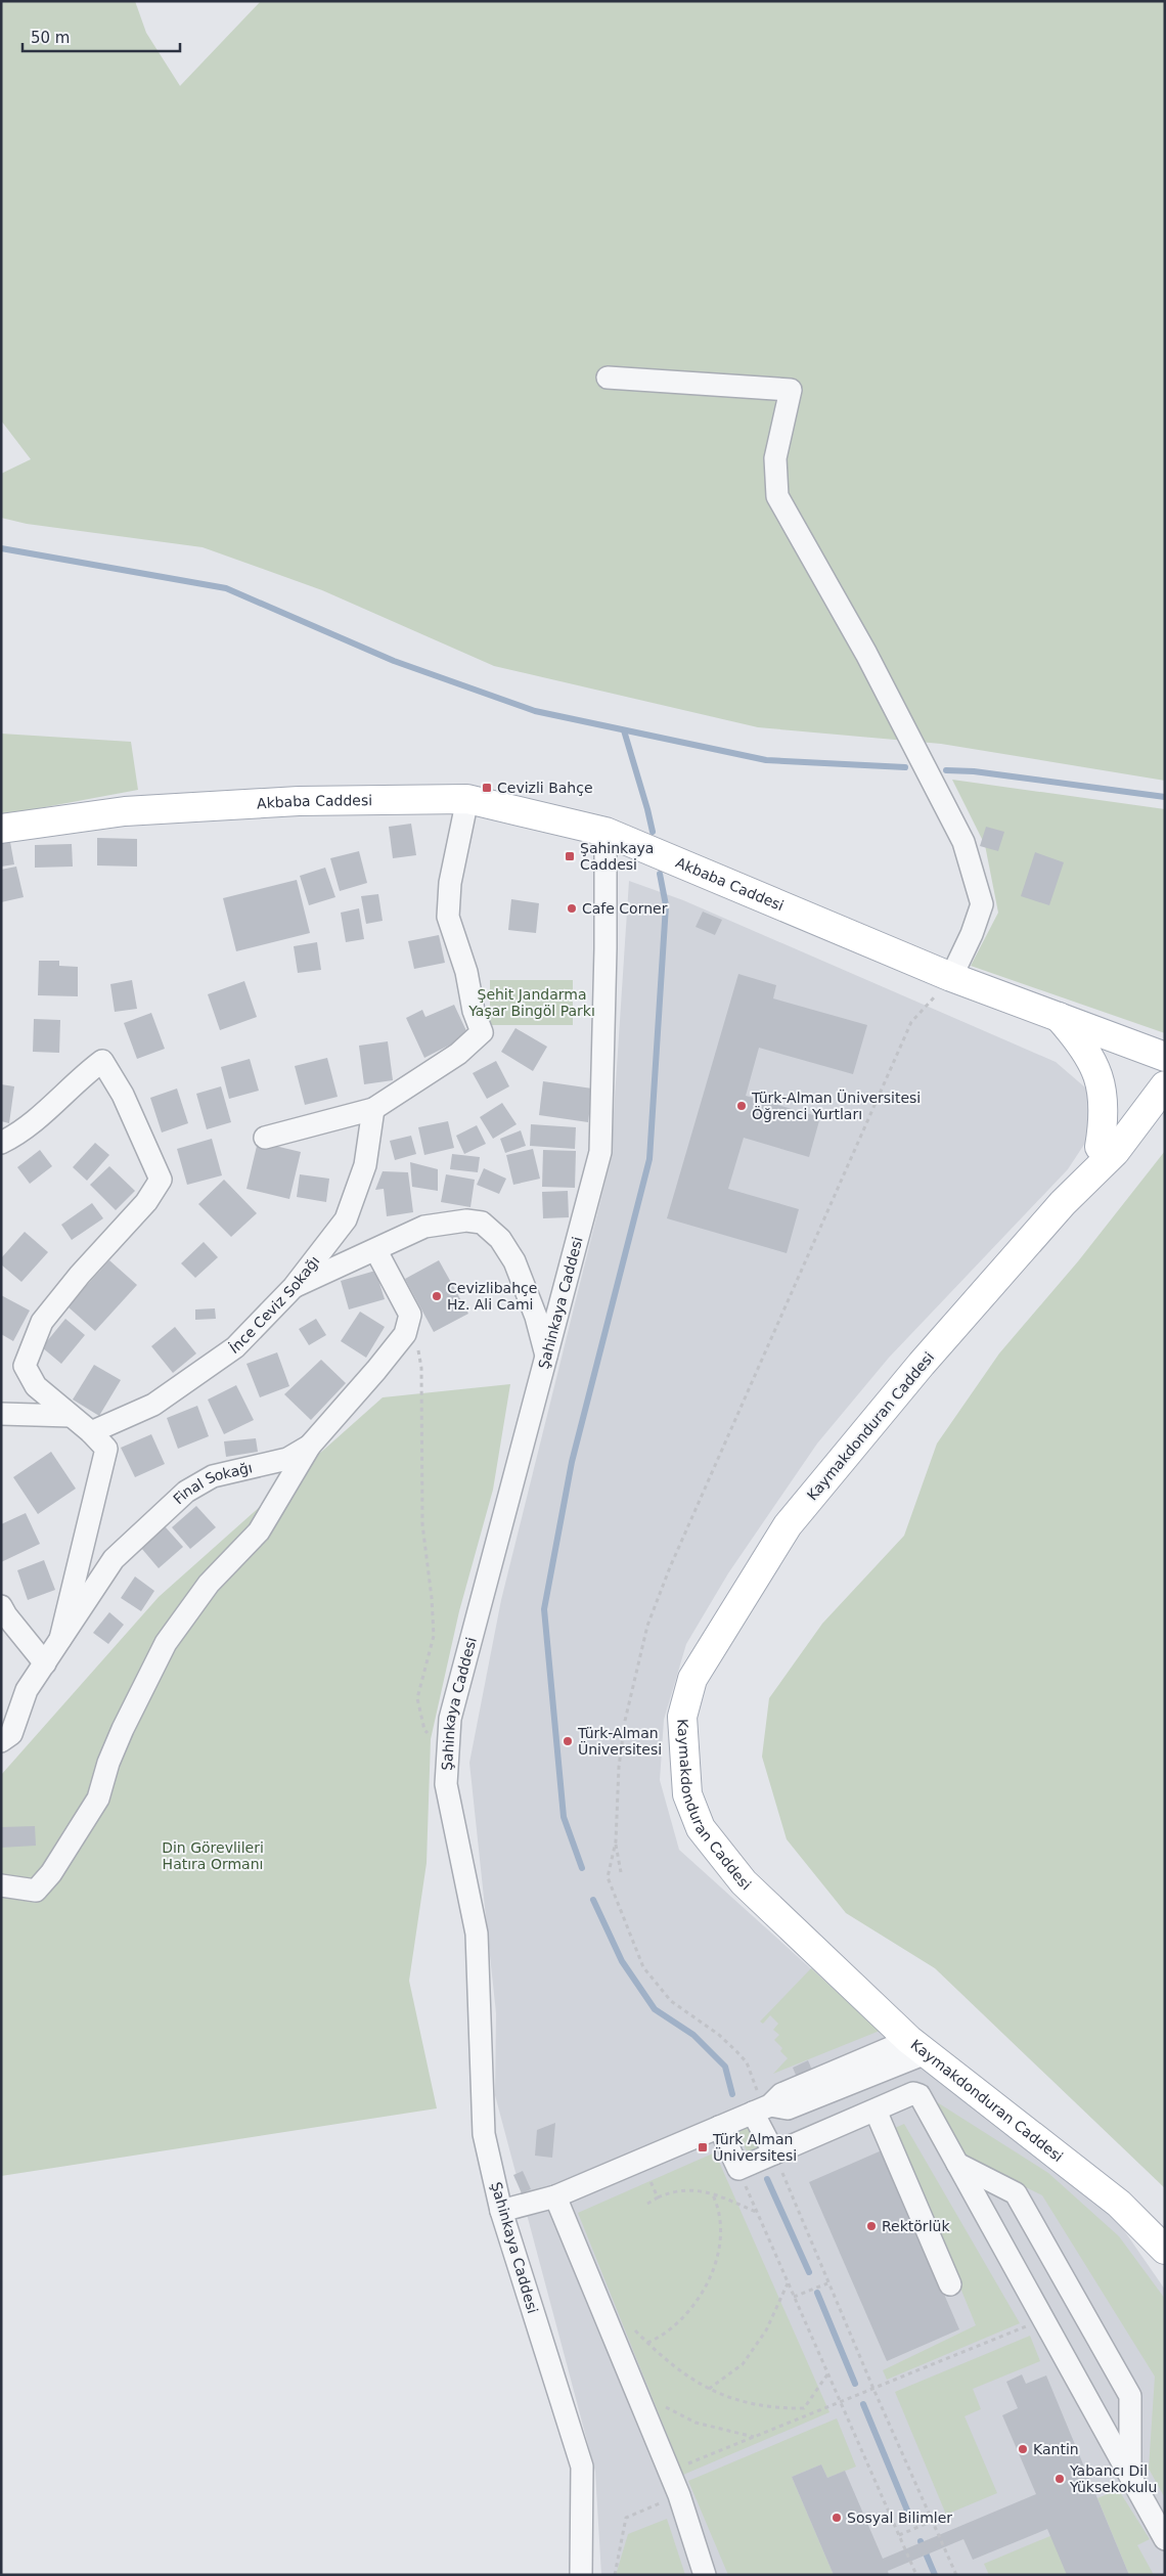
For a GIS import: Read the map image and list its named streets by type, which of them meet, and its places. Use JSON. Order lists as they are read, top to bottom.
{
  "streets": {
    "main road": ["Akbaba Caddesi", "Kaymakdonduran Caddesi"],
    "street": ["İnce Ceviz Sokağı", "Şahinkaya Caddesi", "Final Sokağı"]
  },
  "crossings": [
    ["Akbaba Caddesi", "Şahinkaya Caddesi"]
  ],
  "parks": ["Şehit Jandarma Yaşar Bingöl Parkı", "Din Görevlileri Hatıra Ormanı"],
  "places": {
    "transit": ["Cevizli Bahçe", "Şahinkaya Caddesi", "Türk Alman Üniversitesi"],
    "other": [
      "Cafe Corner",
      "Türk-Alman Üniversitesi Öğrenci Yurtları",
      "Cevizlibahçe Hz. Ali Cami",
      "Türk-Alman Üniversitesi",
      "Rektörlük",
      "Kantin",
      "Yabancı Dil Yüksekokulu",
      "Sosyal Bilimler"
    ]
  },
  "scale_bar": "50 m"
}
